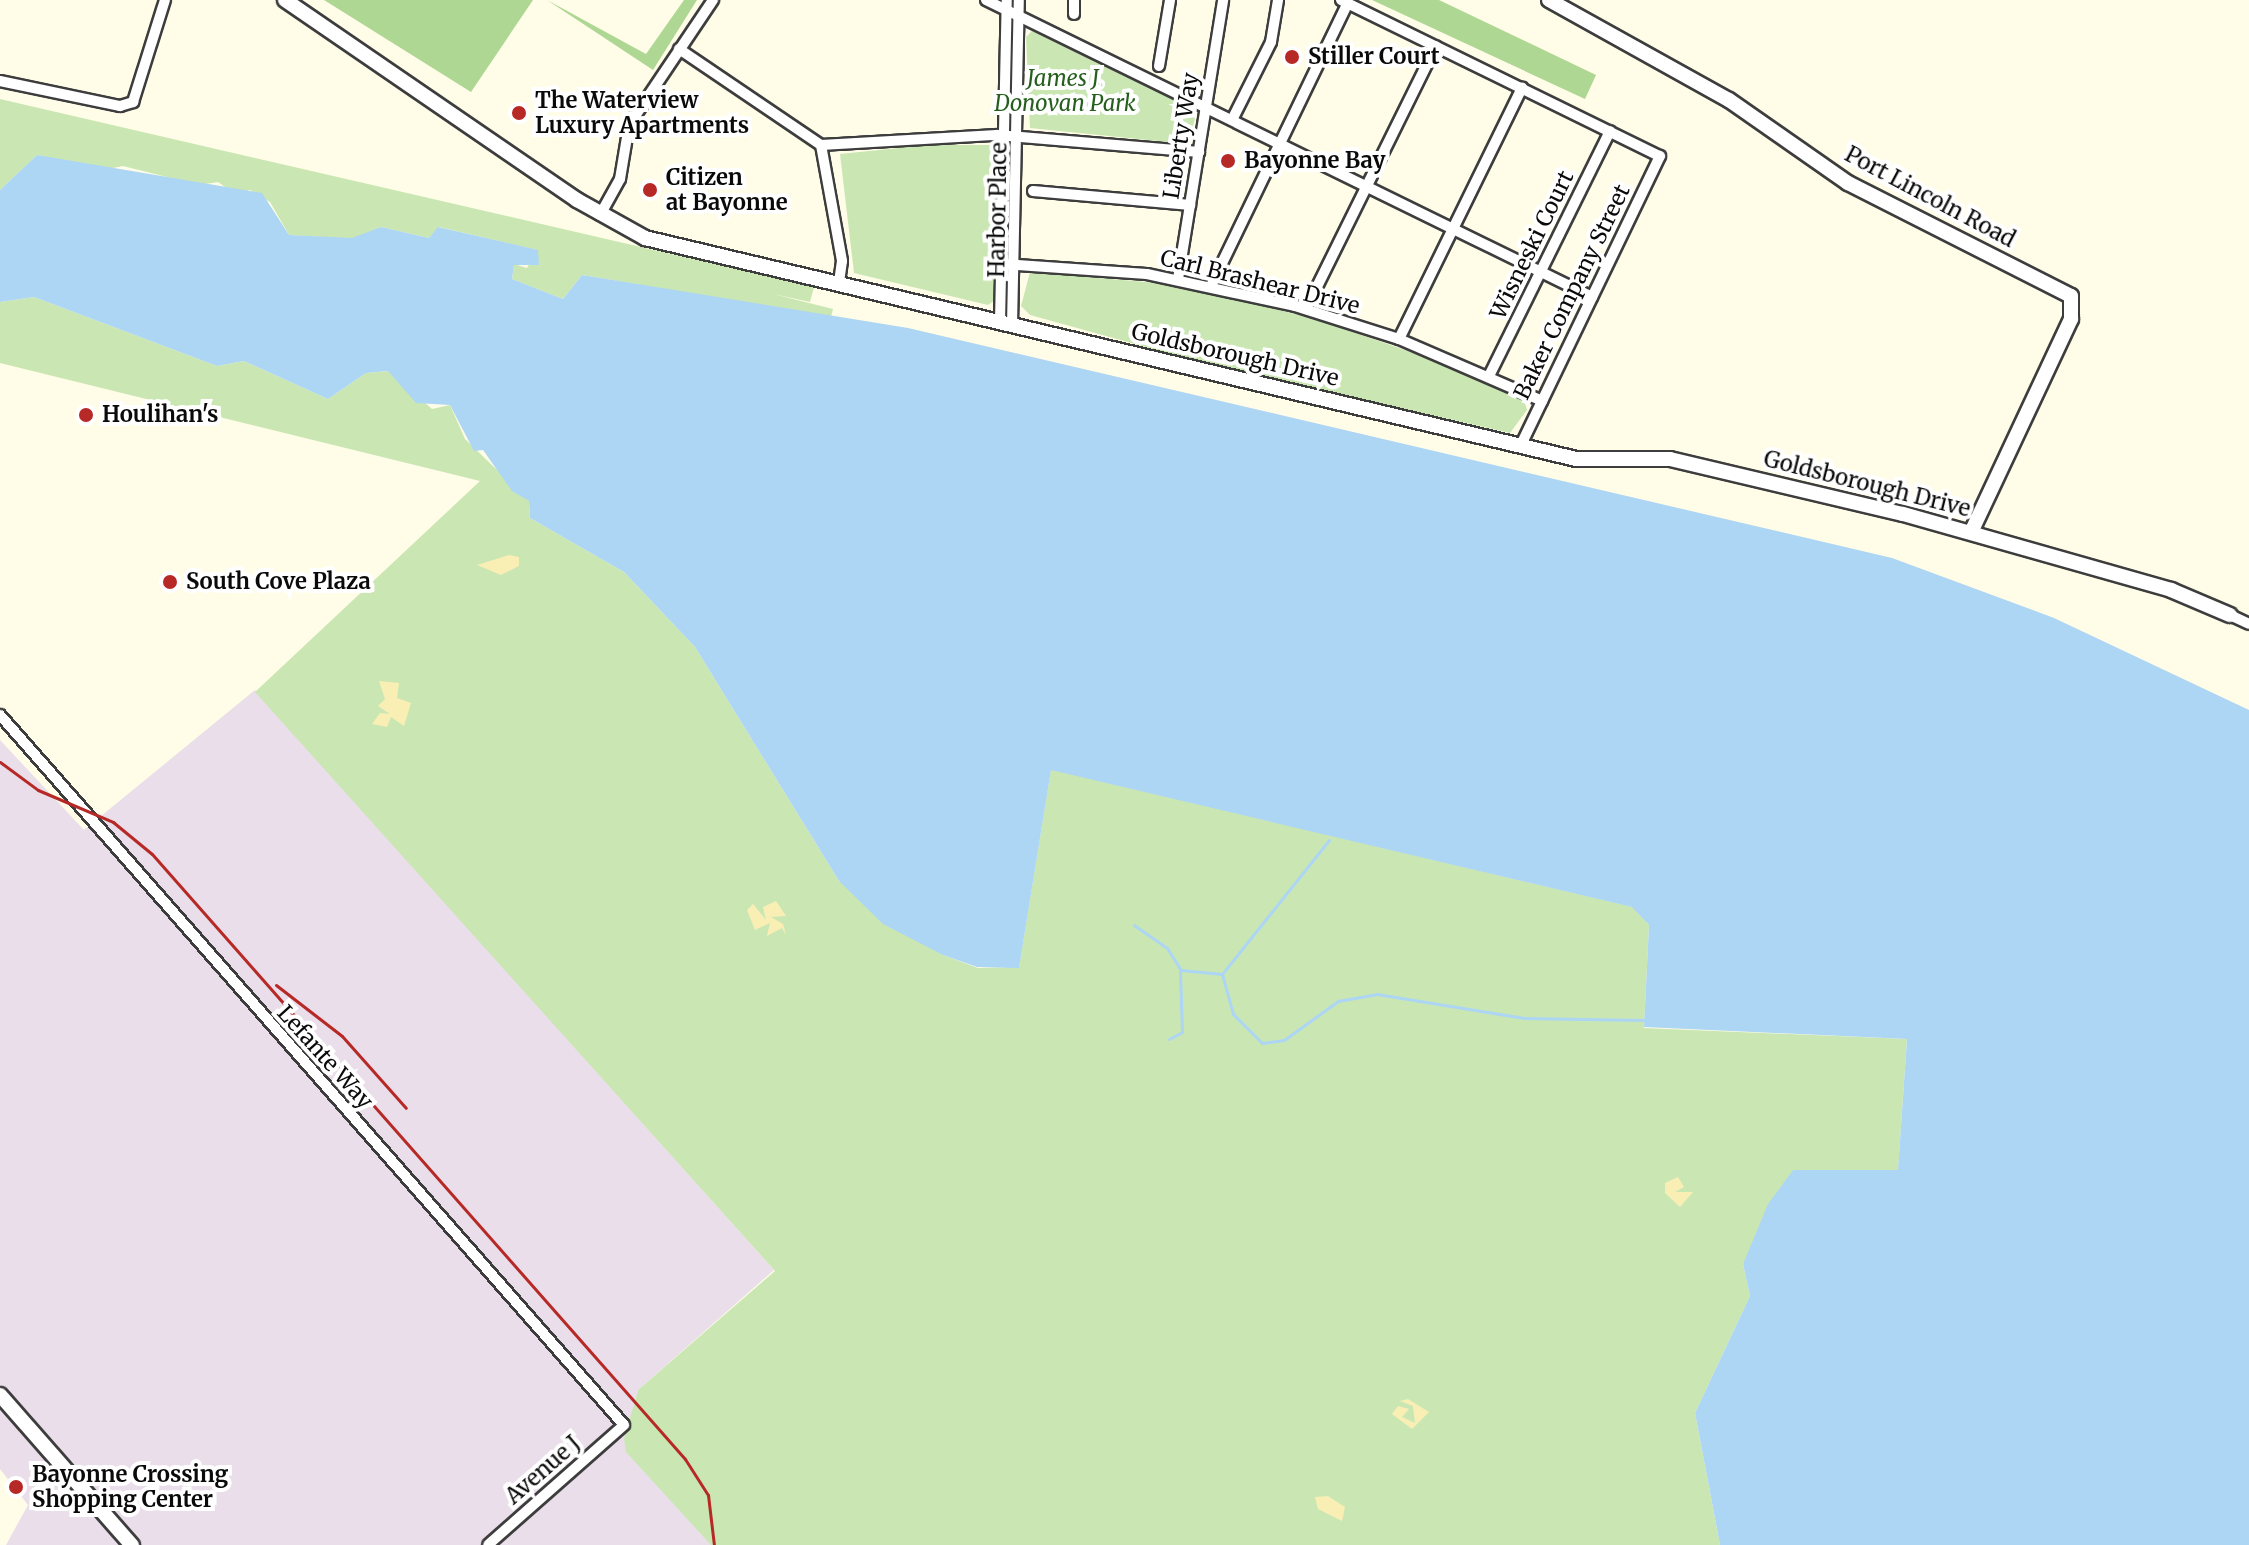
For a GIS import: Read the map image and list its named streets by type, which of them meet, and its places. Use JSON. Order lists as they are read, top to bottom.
{
  "streets": {
    "street": [
      "Liberty Way",
      "Port Lincoln Road",
      "Harbor Place",
      "Wisneski Court",
      "Carl Brashear Drive",
      "Baker Company Street",
      "Goldsborough Drive",
      "Lefante Way",
      "Avenue J"
    ]
  },
  "crossings": [
    ["Liberty Way", "Carl Brashear Drive"],
    ["Port Lincoln Road", "Goldsborough Drive"],
    ["Harbor Place", "Carl Brashear Drive"],
    ["Harbor Place", "Goldsborough Drive"],
    ["Wisneski Court", "Carl Brashear Drive"],
    ["Wisneski Court", "Baker Company Street"],
    ["Carl Brashear Drive", "Baker Company Street"],
    ["Baker Company Street", "Goldsborough Drive"],
    ["Lefante Way", "Avenue J"]
  ],
  "parks": ["James J. Donovan Park"],
  "places": [
    "Stiller Court",
    "The Waterview Luxury Apartments",
    "Bayonne Bay",
    "Citizen at Bayonne",
    "Houlihan's",
    "South Cove Plaza",
    "Bayonne Crossing Shopping Center"
  ]
}
